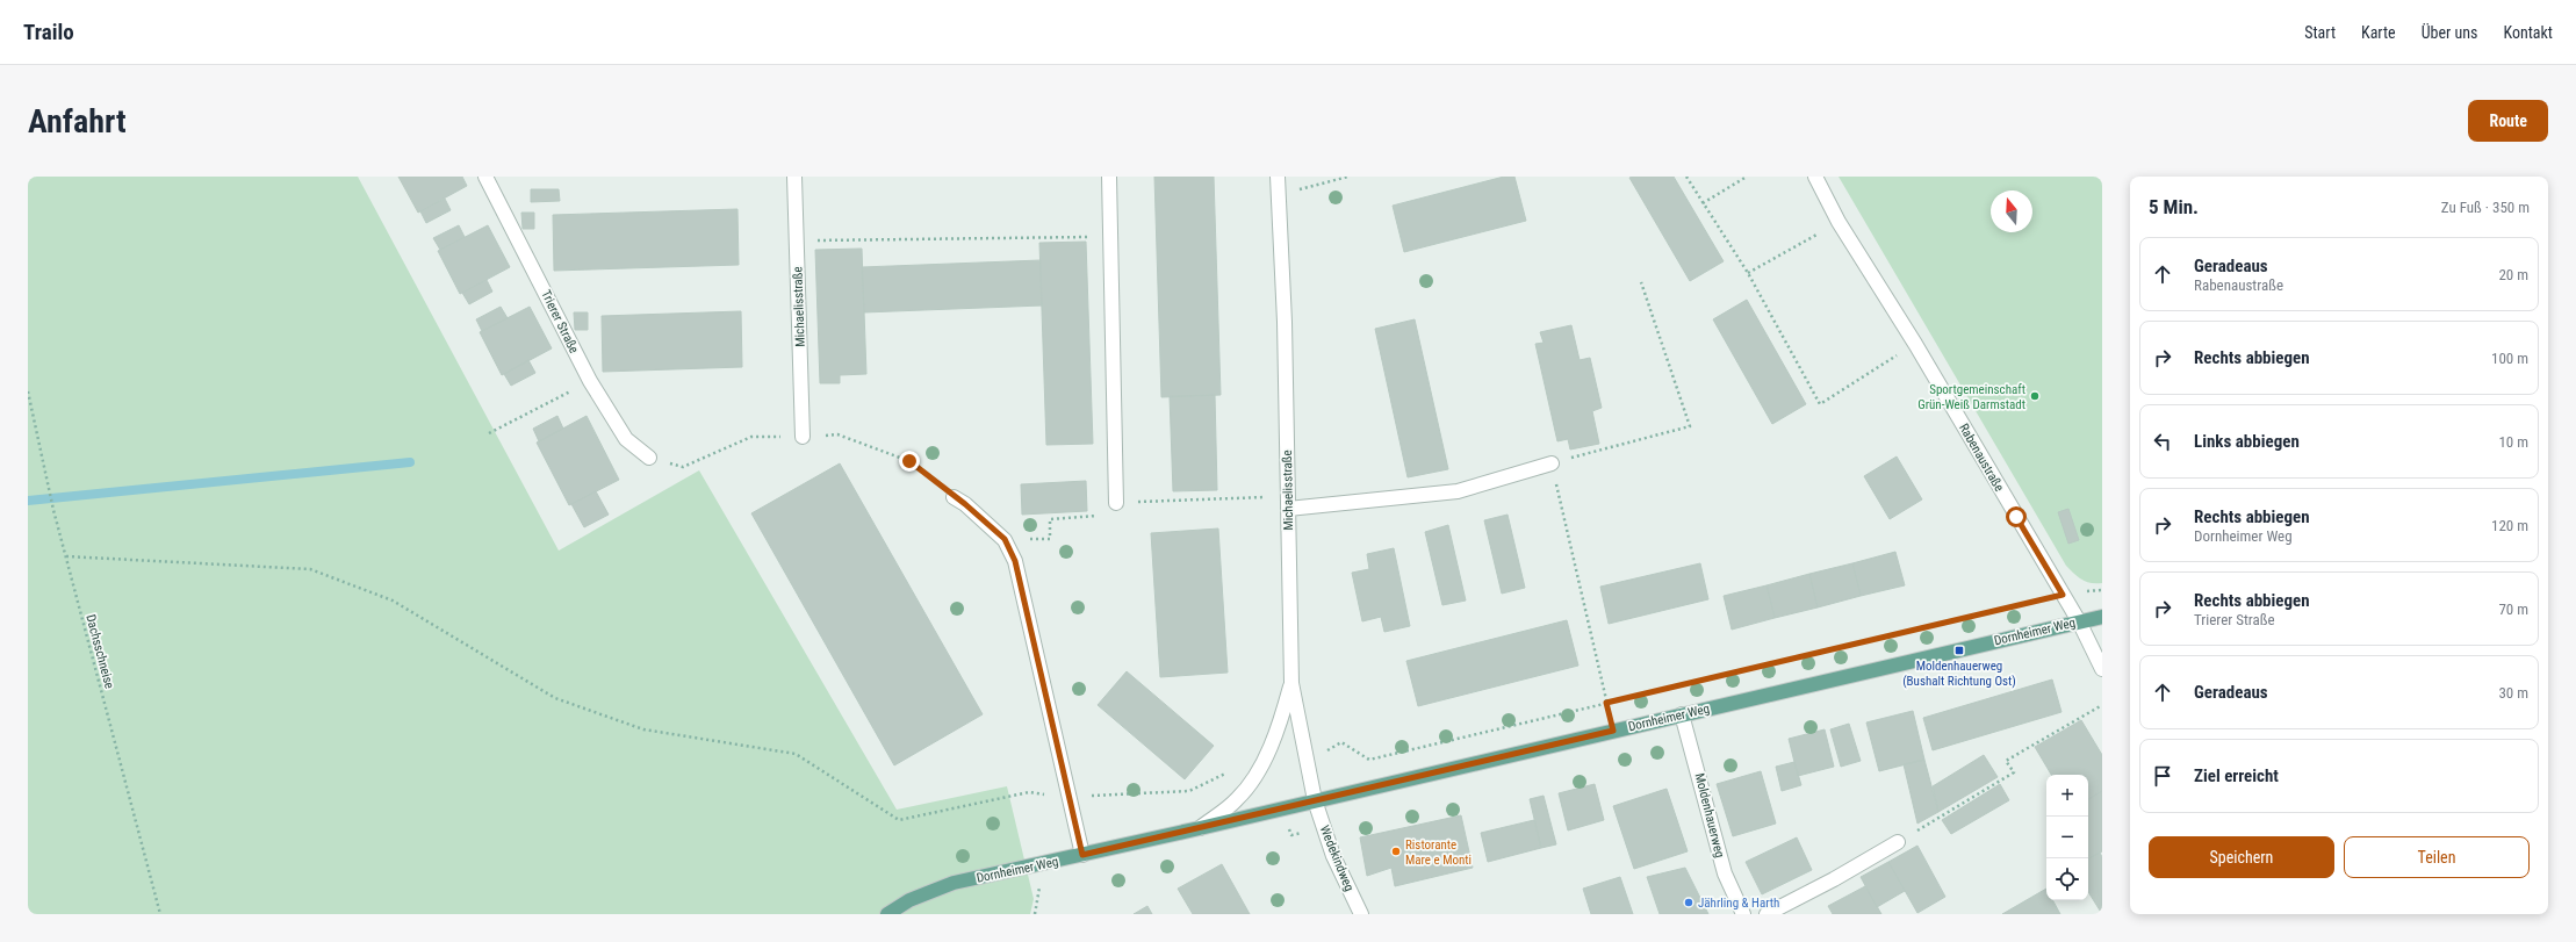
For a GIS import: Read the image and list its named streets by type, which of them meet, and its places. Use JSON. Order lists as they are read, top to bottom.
{
  "streets": {
    "main road": ["Dornheimer Weg"],
    "street": [
      "Michaelisstraße",
      "Trierer Straße",
      "Rabenaustraße",
      "Moldenhauerweg",
      "Wedekindweg"
    ],
    "path": ["Dachsschneise"]
  },
  "crossings": [
    ["Michaelisstraße", "Dornheimer Weg"],
    ["Michaelisstraße", "Wedekindweg"],
    ["Rabenaustraße", "Dornheimer Weg"],
    ["Dornheimer Weg", "Moldenhauerweg"],
    ["Dornheimer Weg", "Wedekindweg"]
  ],
  "places": {
    "other": ["Sportgemeinschaft Grün-Weiß Darmstadt", "Ristorante Mare e Monti", "Jährling & Harth"],
    "transit": ["Moldenhauerweg (Bushalt Richtung Ost)"]
  },
  "north": "top",
  "page": {
    "header": "Trailo",
    "nav": [
      "Start",
      "Karte",
      "Über uns",
      "Kontakt"
    ],
    "buttons": [
      "Route",
      ["Speichern", "Teilen"]
    ],
    "title": "Anfahrt",
    "heading": ["5 Min.", "Zu Fuß · 350 m"],
    "list": [
      ["Geradeaus", "Rabenaustraße", "20 m"],
      ["Rechts abbiegen", "100 m"],
      ["Links abbiegen", "10 m"],
      ["Rechts abbiegen", "Dornheimer Weg", "120 m"],
      ["Rechts abbiegen", "Trierer Straße", "70 m"],
      ["Geradeaus", "30 m"],
      "Ziel erreicht"
    ],
    "map_buttons": ["+", "−"]
  }
}
